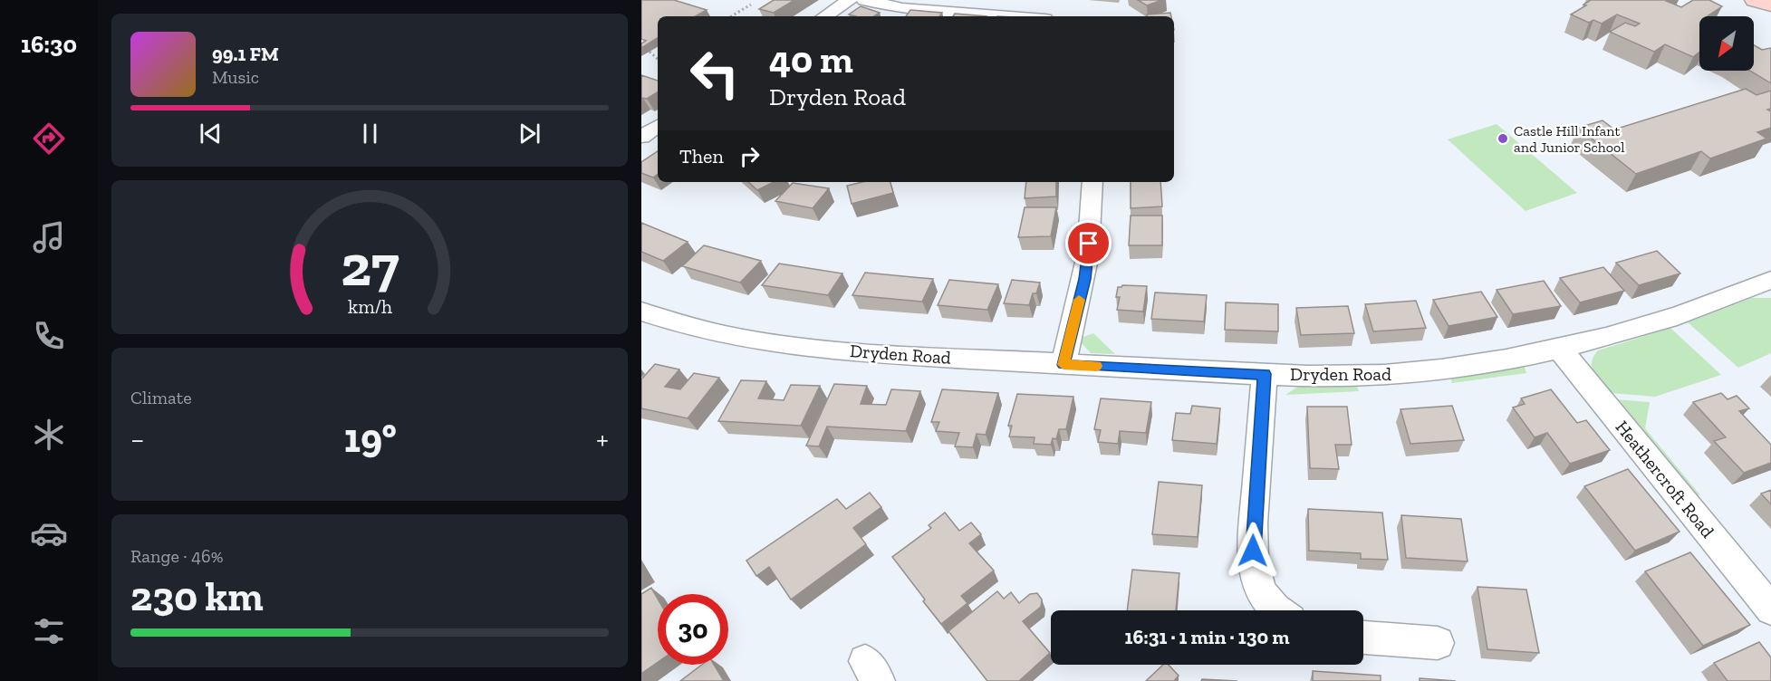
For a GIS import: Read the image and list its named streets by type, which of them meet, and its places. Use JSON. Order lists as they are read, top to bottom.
{
  "streets": {
    "street": ["Dryden Road", "Heathercroft Road"]
  },
  "crossings": [
    ["Dryden Road", "Heathercroft Road"]
  ],
  "places": ["Castle Hill Infant and Junior School"],
  "north": "bottom left",
  "page": {
    "tabs": "16:30",
    "turn": ["40 m", "Dryden Road"],
    "song": ["99.1 FM", "Music"],
    "then": "Then",
    "tile": [
      "Climate",
      ["Range · 46%", "230 km"]
    ],
    "heat": ["−", "19°", "+"],
    "limit": "30",
    "trip": "16:31 · 1 min · 130 m",
    "gauge": ["27", "km/h"]
  }
}
